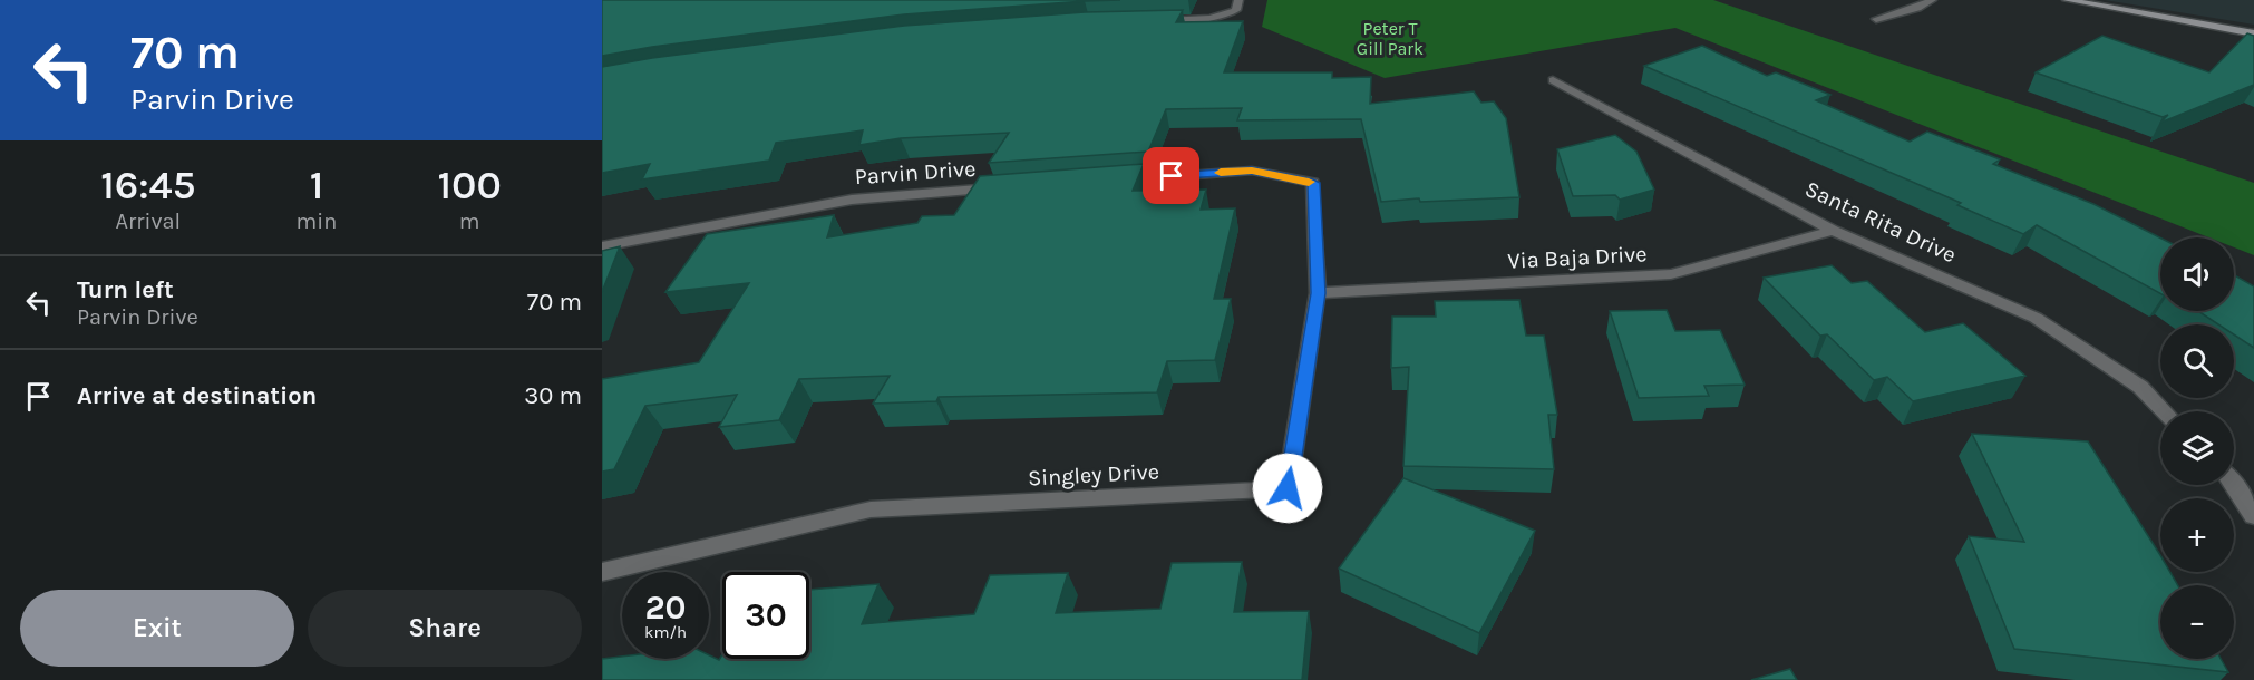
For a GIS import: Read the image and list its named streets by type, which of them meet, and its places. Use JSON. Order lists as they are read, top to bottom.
{
  "streets": {
    "street": [
      "Parvin Drive",
      "Santa Rita Drive",
      "Via Baja Drive",
      "Singley Drive"
    ]
  },
  "crossings": [
    ["Santa Rita Drive", "Via Baja Drive"],
    ["Via Baja Drive", "Singley Drive"]
  ],
  "parks": ["Peter T Gill Park"],
  "page": {
    "turn": ["70 m", "Parvin Drive"],
    "eta": [
      "16:45",
      "Arrival",
      "1",
      "min",
      "100",
      "m"
    ],
    "map_buttons": ["+", "−"],
    "list": [
      {
        "name": "Turn left",
        "note": "Parvin Drive",
        "value": "70 m"
      },
      {
        "name": "Arrive at destination",
        "value": "30 m"
      }
    ],
    "speed": "20 km/h",
    "limit": "30",
    "buttons": ["Exit", "Share"]
  }
}
